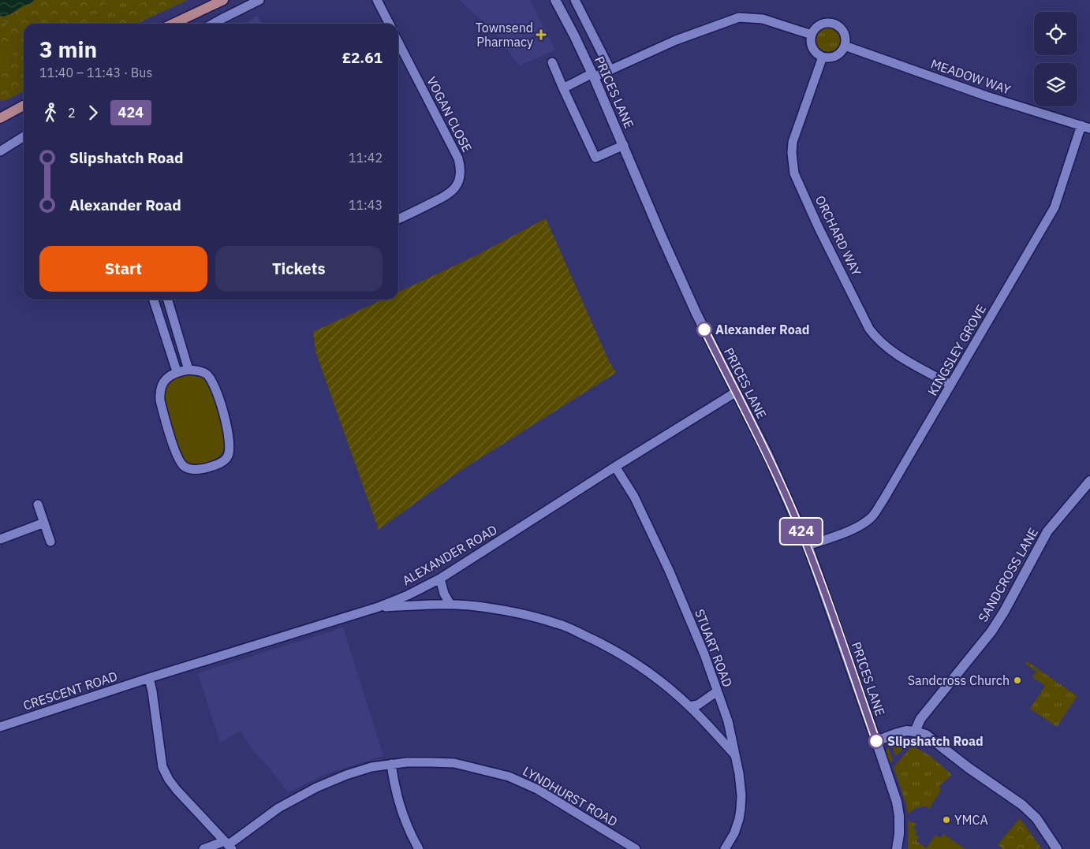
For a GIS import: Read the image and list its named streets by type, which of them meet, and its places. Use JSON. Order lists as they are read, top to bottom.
{
  "streets": {
    "street": [
      "MEADOW WAY",
      "PRICES LANE",
      "VOGAN CLOSE",
      "ORCHARD WAY",
      "KINGSLEY GROVE",
      "ALEXANDER ROAD",
      "SANDCROSS LANE",
      "STUART ROAD",
      "CRESCENT ROAD",
      "LYNDHURST ROAD"
    ]
  },
  "crossings": [
    ["MEADOW WAY", "ORCHARD WAY"],
    ["MEADOW WAY", "KINGSLEY GROVE"],
    ["PRICES LANE", "KINGSLEY GROVE"],
    ["PRICES LANE", "ALEXANDER ROAD"],
    ["ORCHARD WAY", "KINGSLEY GROVE"],
    ["ALEXANDER ROAD", "STUART ROAD"],
    ["ALEXANDER ROAD", "CRESCENT ROAD"]
  ],
  "places": {
    "health": ["Townsend Pharmacy"],
    "other": [
      "Alexander Road",
      "Sandcross Church",
      "Slipshatch Road",
      "YMCA"
    ]
  },
  "lines": ["bus line 424"],
  "page": {
    "on_map": "424",
    "heading": ["3 min", "11:40 – 11:43 · Bus", "£2.61"],
    "legs": ["2", "424"],
    "list": [
      {
        "name": "Slipshatch Road",
        "value": "11:42"
      },
      {
        "name": "Alexander Road",
        "value": "11:43"
      }
    ],
    "buttons": ["Start", "Tickets"]
  }
}
